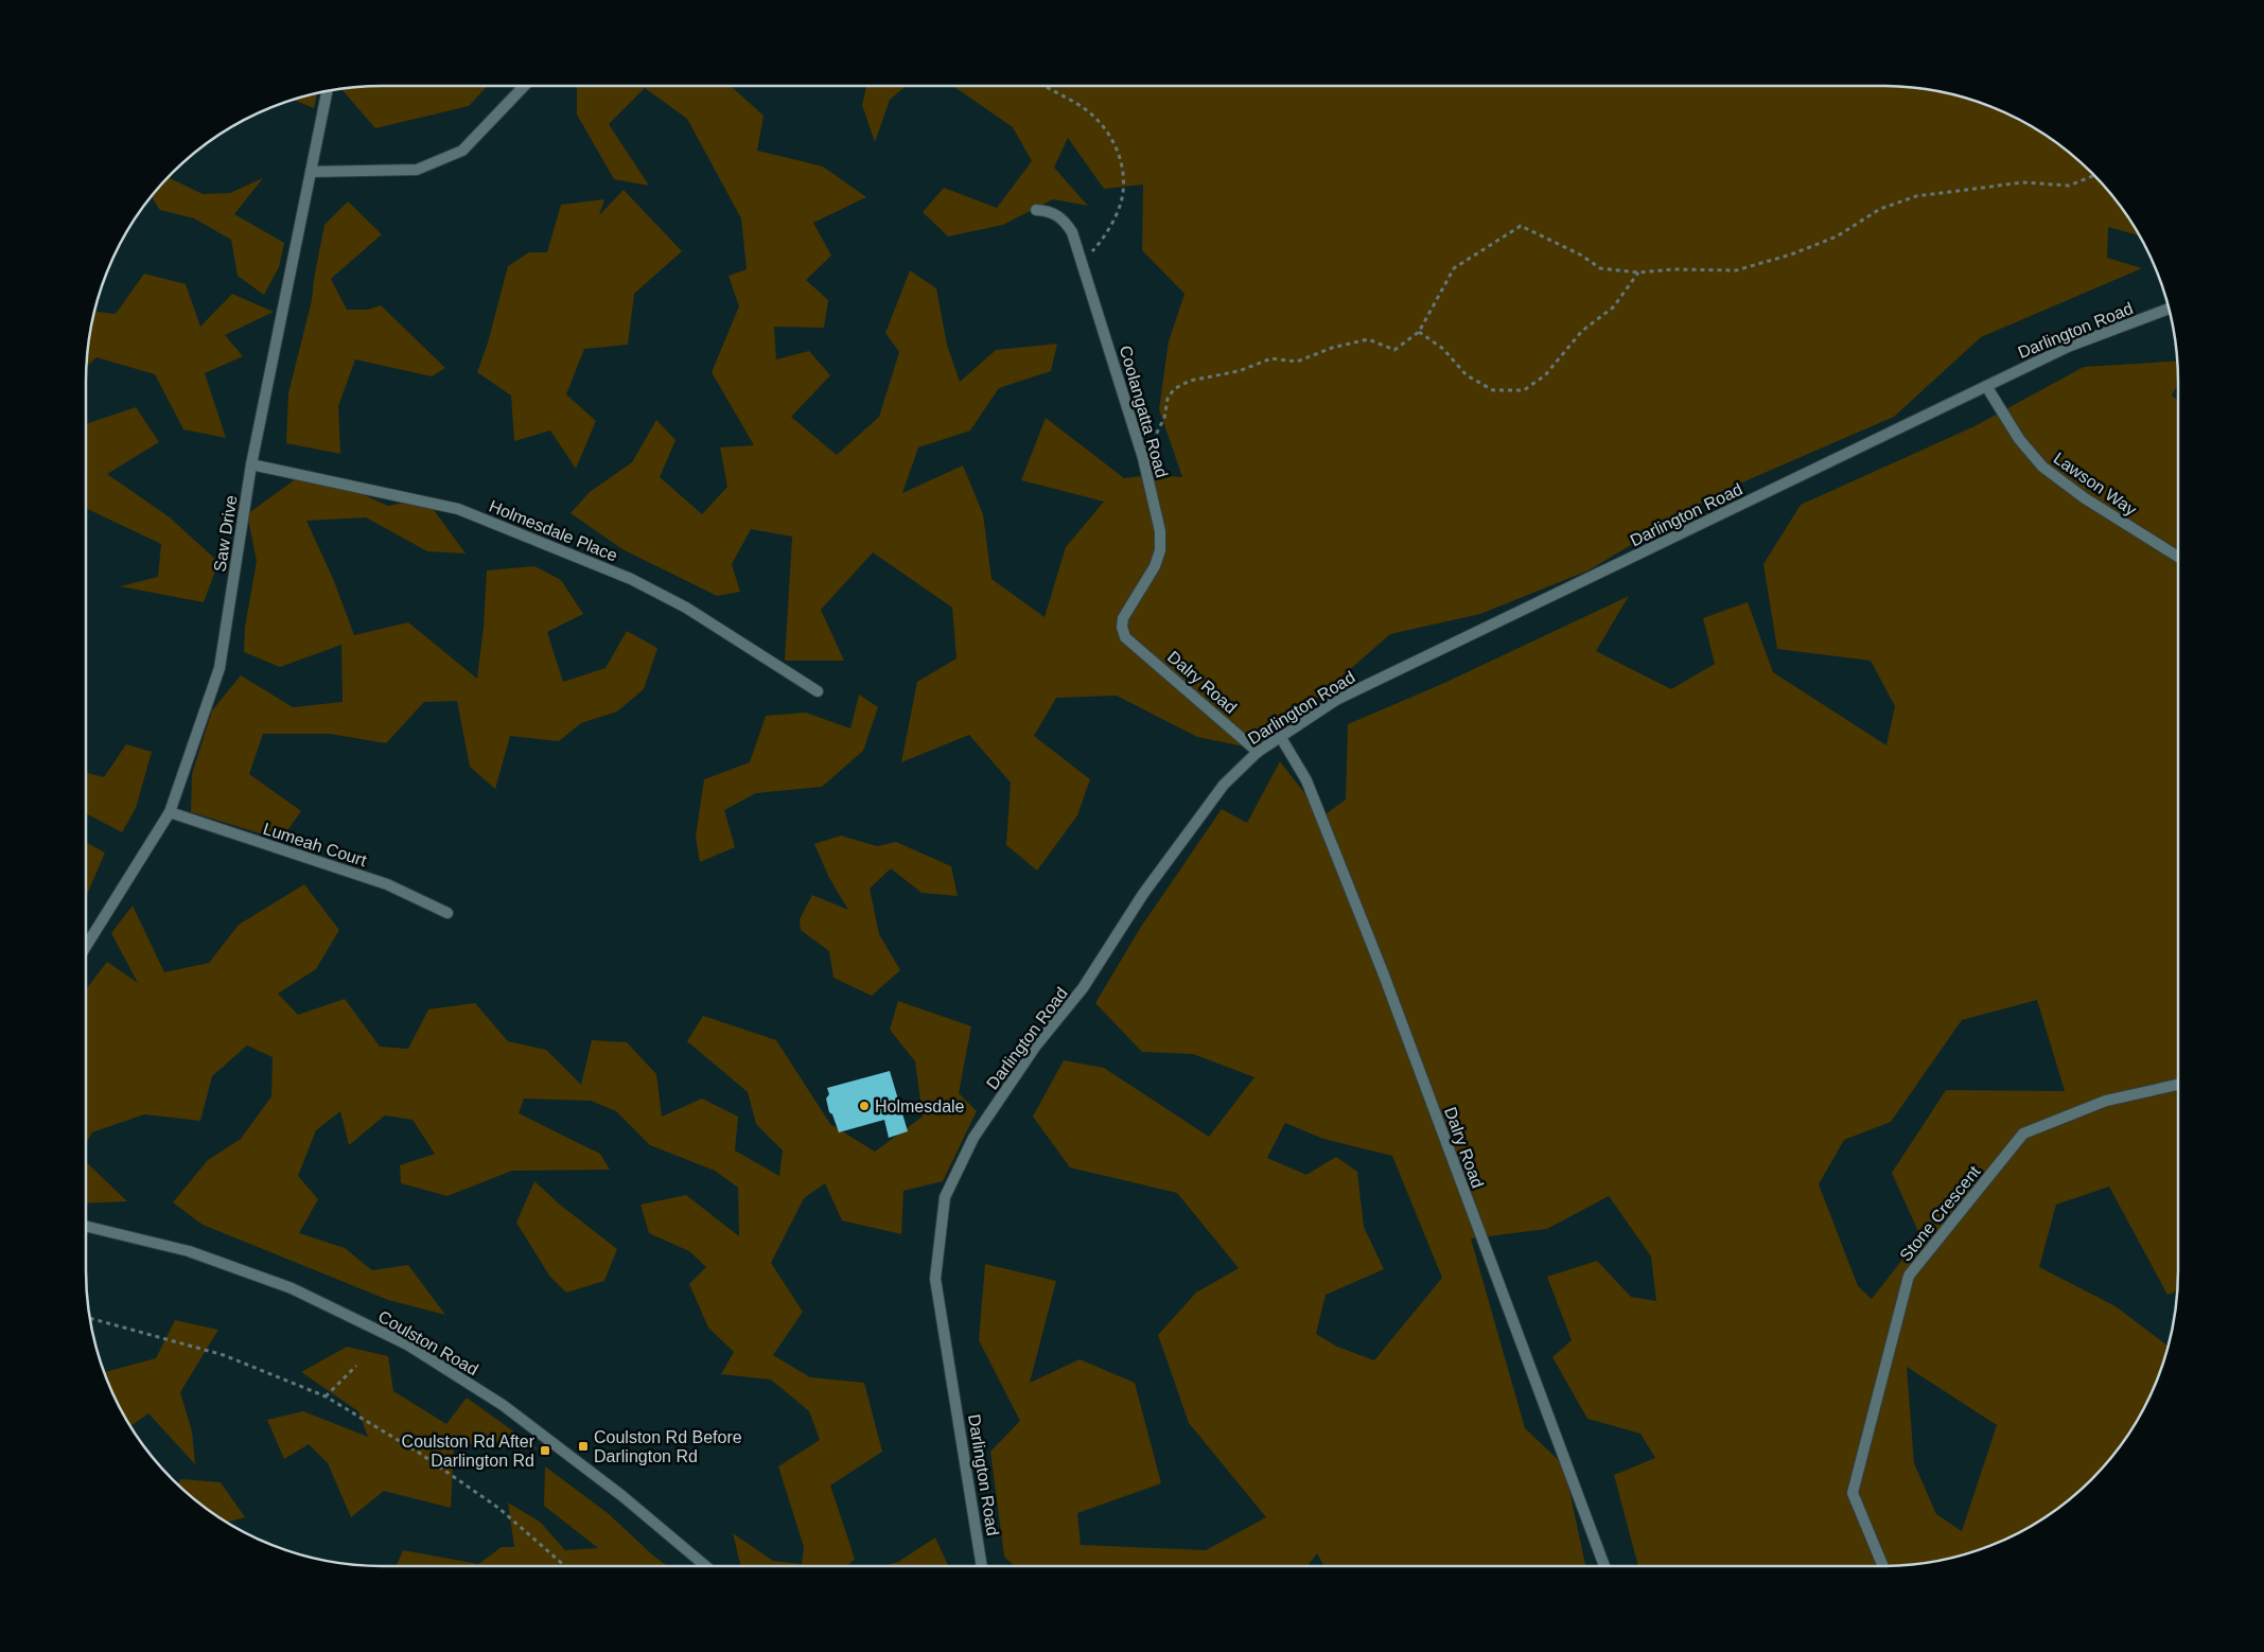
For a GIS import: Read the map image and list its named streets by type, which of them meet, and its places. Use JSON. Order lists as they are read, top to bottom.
{
  "streets": {
    "street": [
      "Darlington Road",
      "Coolangatta Road",
      "Lawson Way",
      "Holmesdale Place",
      "Saw Drive",
      "Dalry Road",
      "Lumeah Court",
      "Stone Crescent",
      "Coulston Road"
    ]
  },
  "crossings": [
    ["Darlington Road", "Lawson Way"],
    ["Darlington Road", "Dalry Road"],
    ["Coolangatta Road", "Dalry Road"],
    ["Holmesdale Place", "Saw Drive"],
    ["Saw Drive", "Lumeah Court"]
  ],
  "places": {
    "other": ["Holmesdale"],
    "transit": ["Coulston Rd Before Darlington Rd", "Coulston Rd After Darlington Rd"]
  }
}
